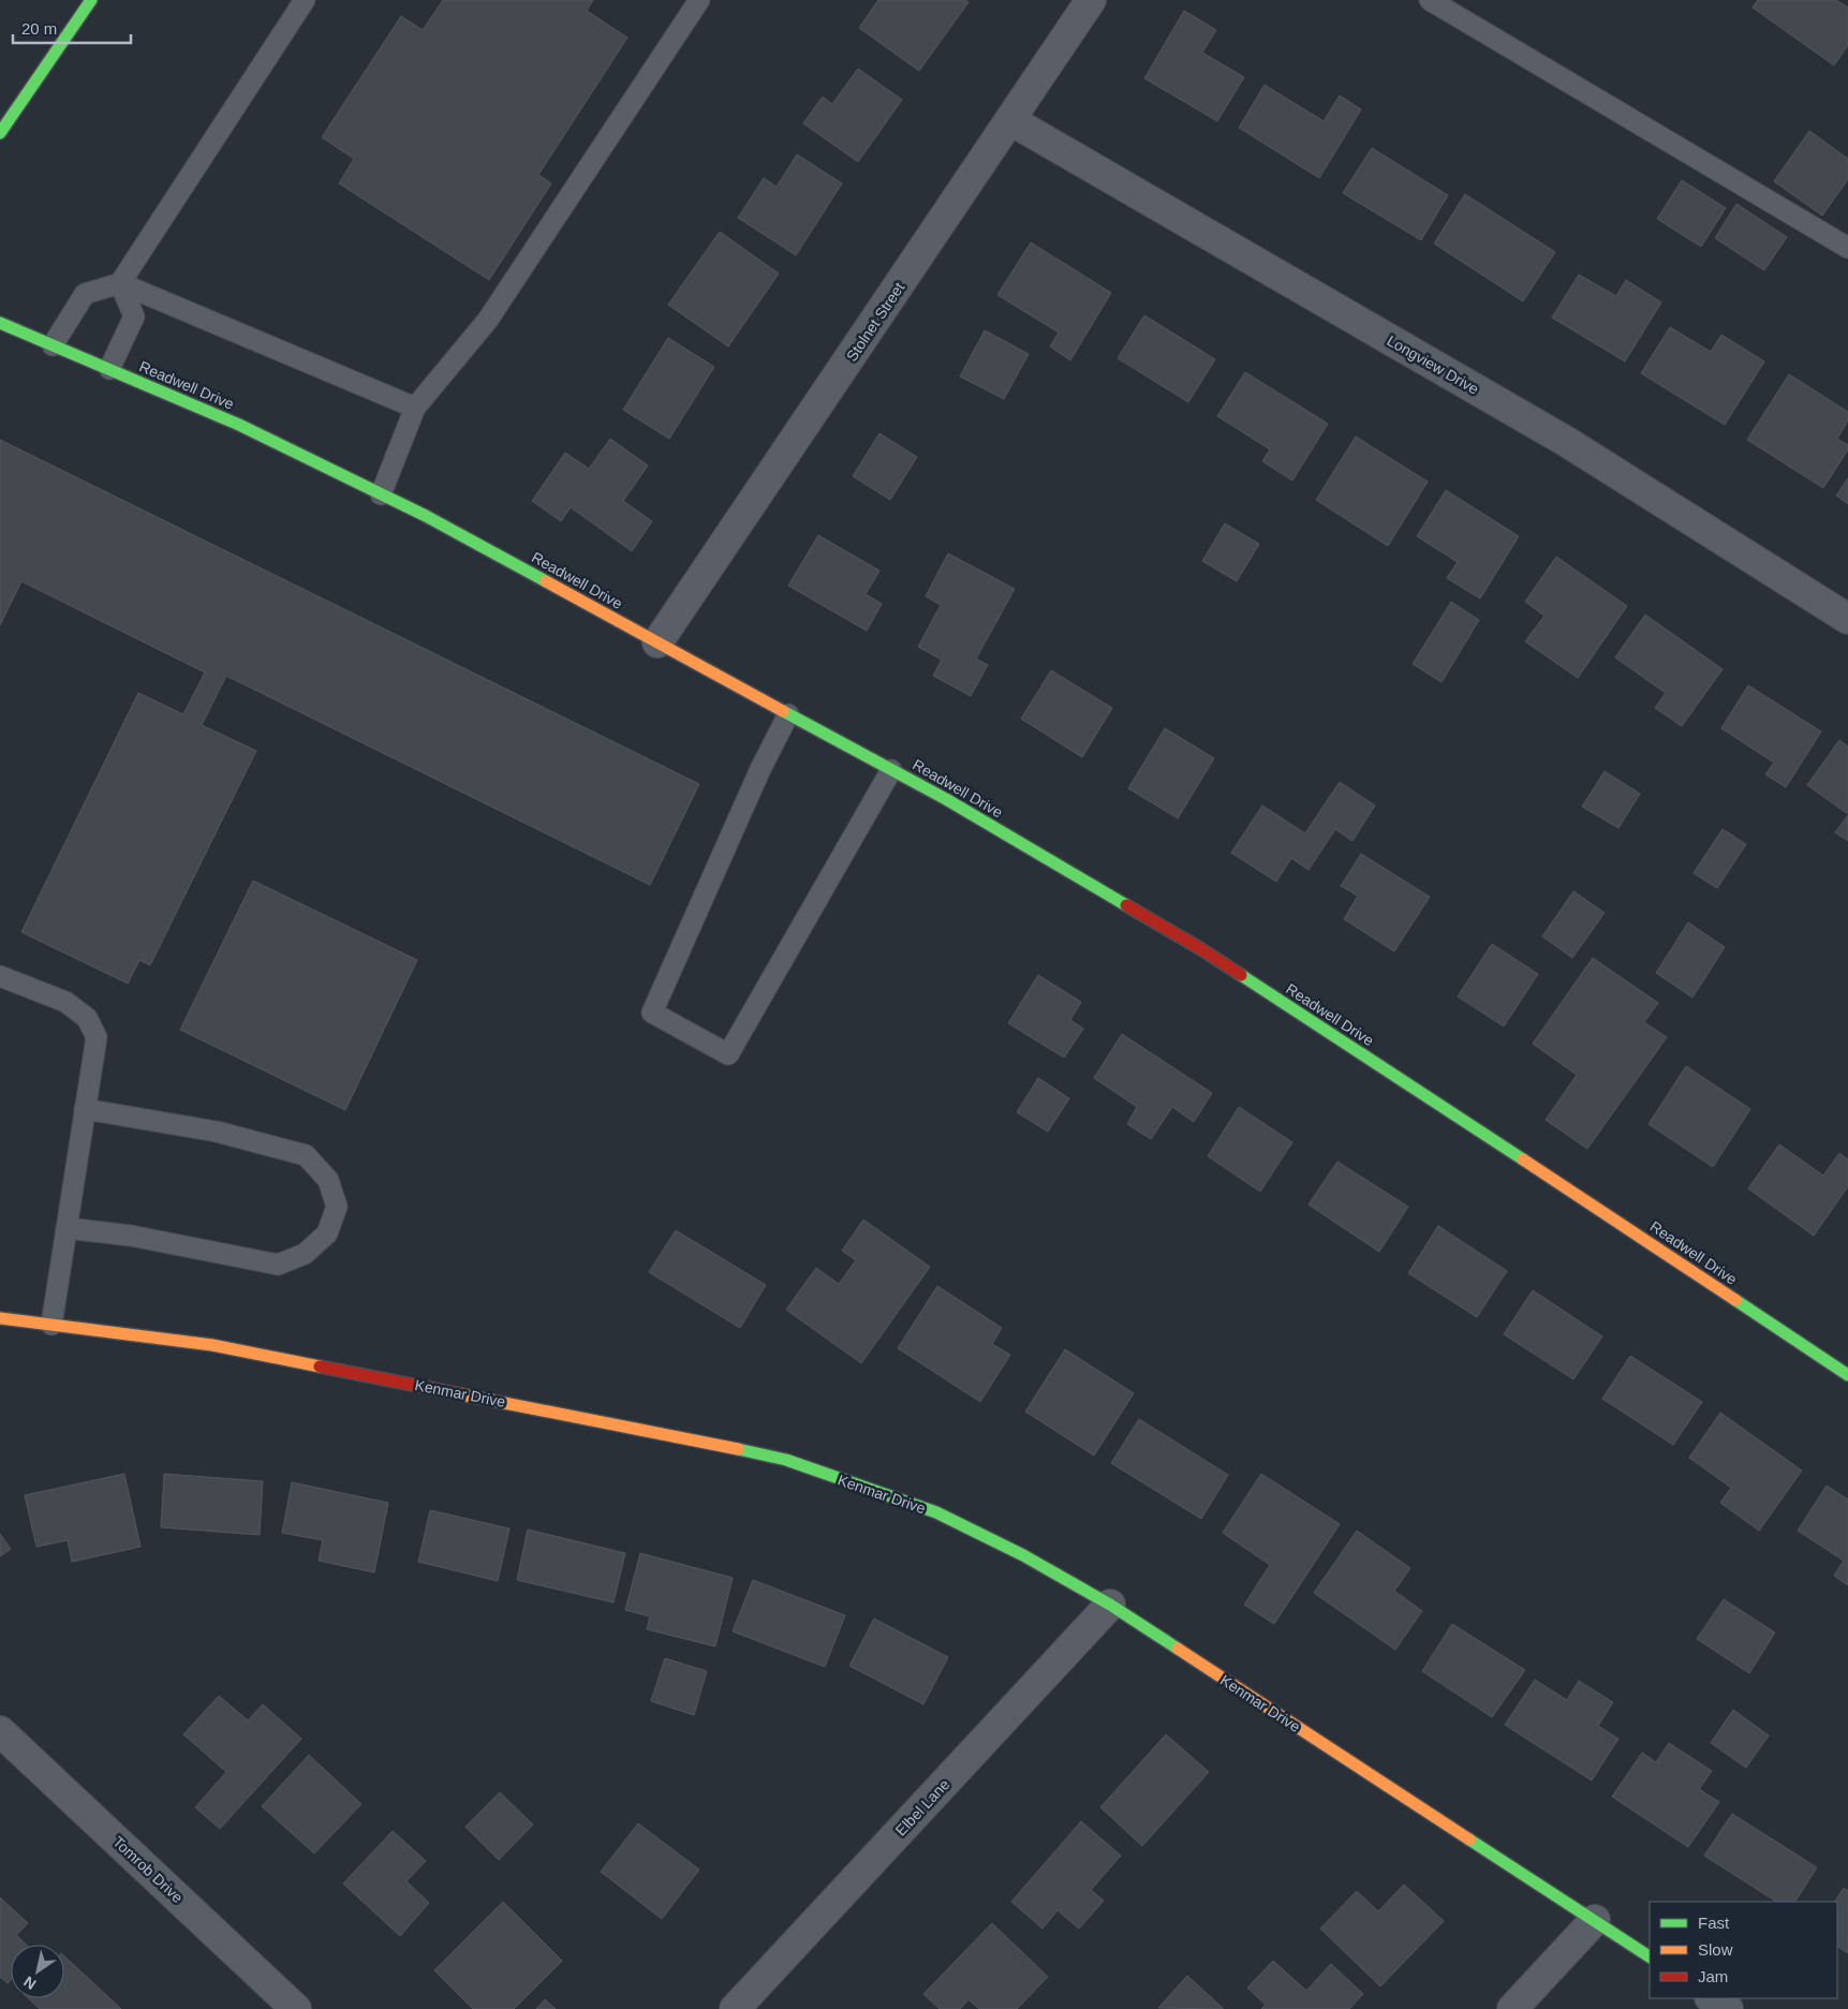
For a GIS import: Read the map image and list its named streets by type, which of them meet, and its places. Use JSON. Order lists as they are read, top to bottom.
{
  "streets": {
    "street": [
      "Stolnet Street",
      "Longview Drive",
      "Readwell Drive",
      "Kenmar Drive",
      "Elbel Lane",
      "Tomrob Drive"
    ]
  },
  "crossings": [
    ["Stolnet Street", "Longview Drive"],
    ["Stolnet Street", "Readwell Drive"],
    ["Kenmar Drive", "Elbel Lane"]
  ],
  "legend": ["Fast", "Slow", "Jam"],
  "scale_bar": "20 m",
  "north": "bottom left"
}
